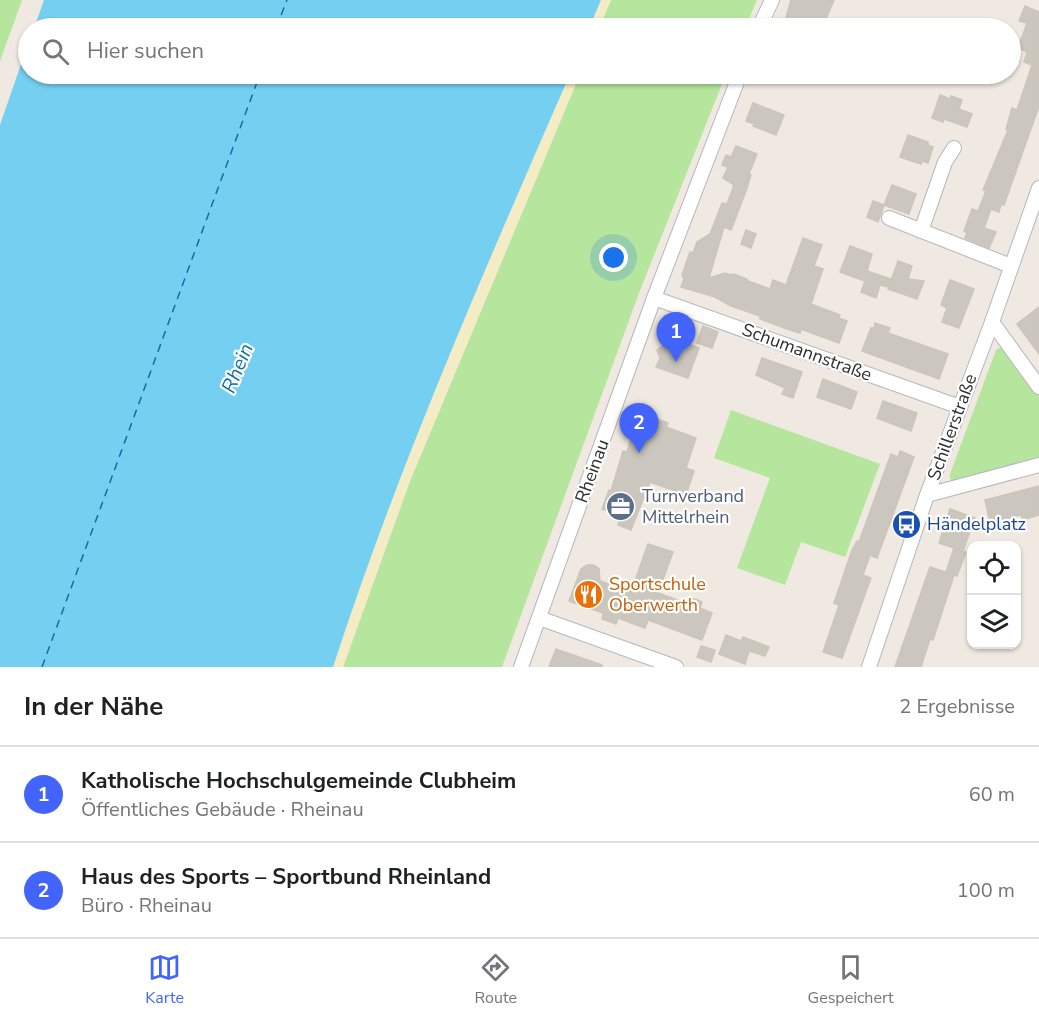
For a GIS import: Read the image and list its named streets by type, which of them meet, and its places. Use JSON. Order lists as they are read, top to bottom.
{
  "streets": {
    "street": ["Schumannstraße", "Schillerstraße", "Rheinau"]
  },
  "crossings": [
    ["Schumannstraße", "Schillerstraße"],
    ["Schumannstraße", "Rheinau"]
  ],
  "water": ["Rhein"],
  "places": {
    "office": ["Turnverband Mittelrhein"],
    "bus stop": ["Händelplatz"],
    "restaurant": ["Sportschule Oberwerth"]
  },
  "page": {
    "search": "Hier suchen",
    "pins": ["1", "2"],
    "heading": ["In der Nähe", "2 Ergebnisse"],
    "list": [
      {
        "mark": "1",
        "name": "Katholische Hochschulgemeinde Clubheim",
        "note": "Öffentliches Gebäude · Rheinau",
        "value": "60 m"
      },
      {
        "mark": "2",
        "name": "Haus des Sports – Sportbund Rheinland",
        "note": "Büro · Rheinau",
        "value": "100 m"
      }
    ],
    "nav": ["Karte", "Route", "Gespeichert"]
  }
}
